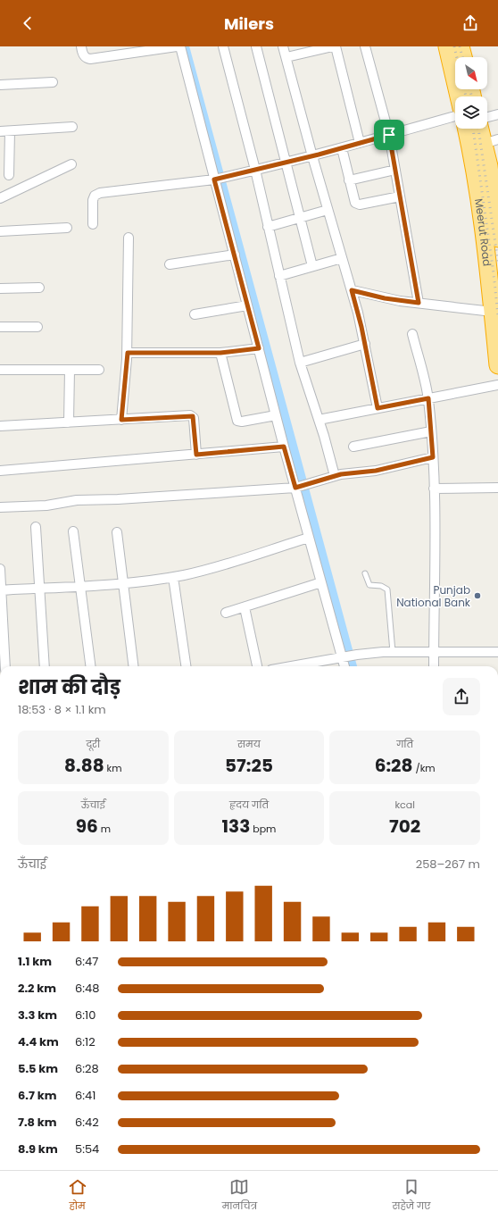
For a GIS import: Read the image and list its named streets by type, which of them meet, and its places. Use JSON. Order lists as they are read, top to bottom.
{
  "streets": {
    "highway": ["Meerut Road"]
  },
  "places": ["Punjab National Bank"],
  "north": "bottom right",
  "page": {
    "header": "Milers",
    "heading": ["शाम की दौड़", "18:53 · 8 × 1.1 km"],
    "stats": [
      ["दूरी", "8.88 km"],
      ["समय", "57:25"],
      ["गति", "6:28 /km"],
      ["ऊँचाई", "96 m"],
      ["हृदय गति", "133 bpm"],
      ["kcal", "702"]
    ],
    "chart": ["ऊँचाई", "258–267 m"],
    "list": [
      {
        "name": "1.1 km",
        "note": "6:47"
      },
      {
        "name": "2.2 km",
        "note": "6:48"
      },
      {
        "name": "3.3 km",
        "note": "6:10"
      },
      {
        "name": "4.4 km",
        "note": "6:12"
      },
      {
        "name": "5.5 km",
        "note": "6:28"
      },
      {
        "name": "6.7 km",
        "note": "6:41"
      },
      {
        "name": "7.8 km",
        "note": "6:42"
      },
      {
        "name": "8.9 km",
        "note": "5:54"
      }
    ],
    "tabs": ["होम", "मानचित्र", "सहेजे गए"]
  }
}
